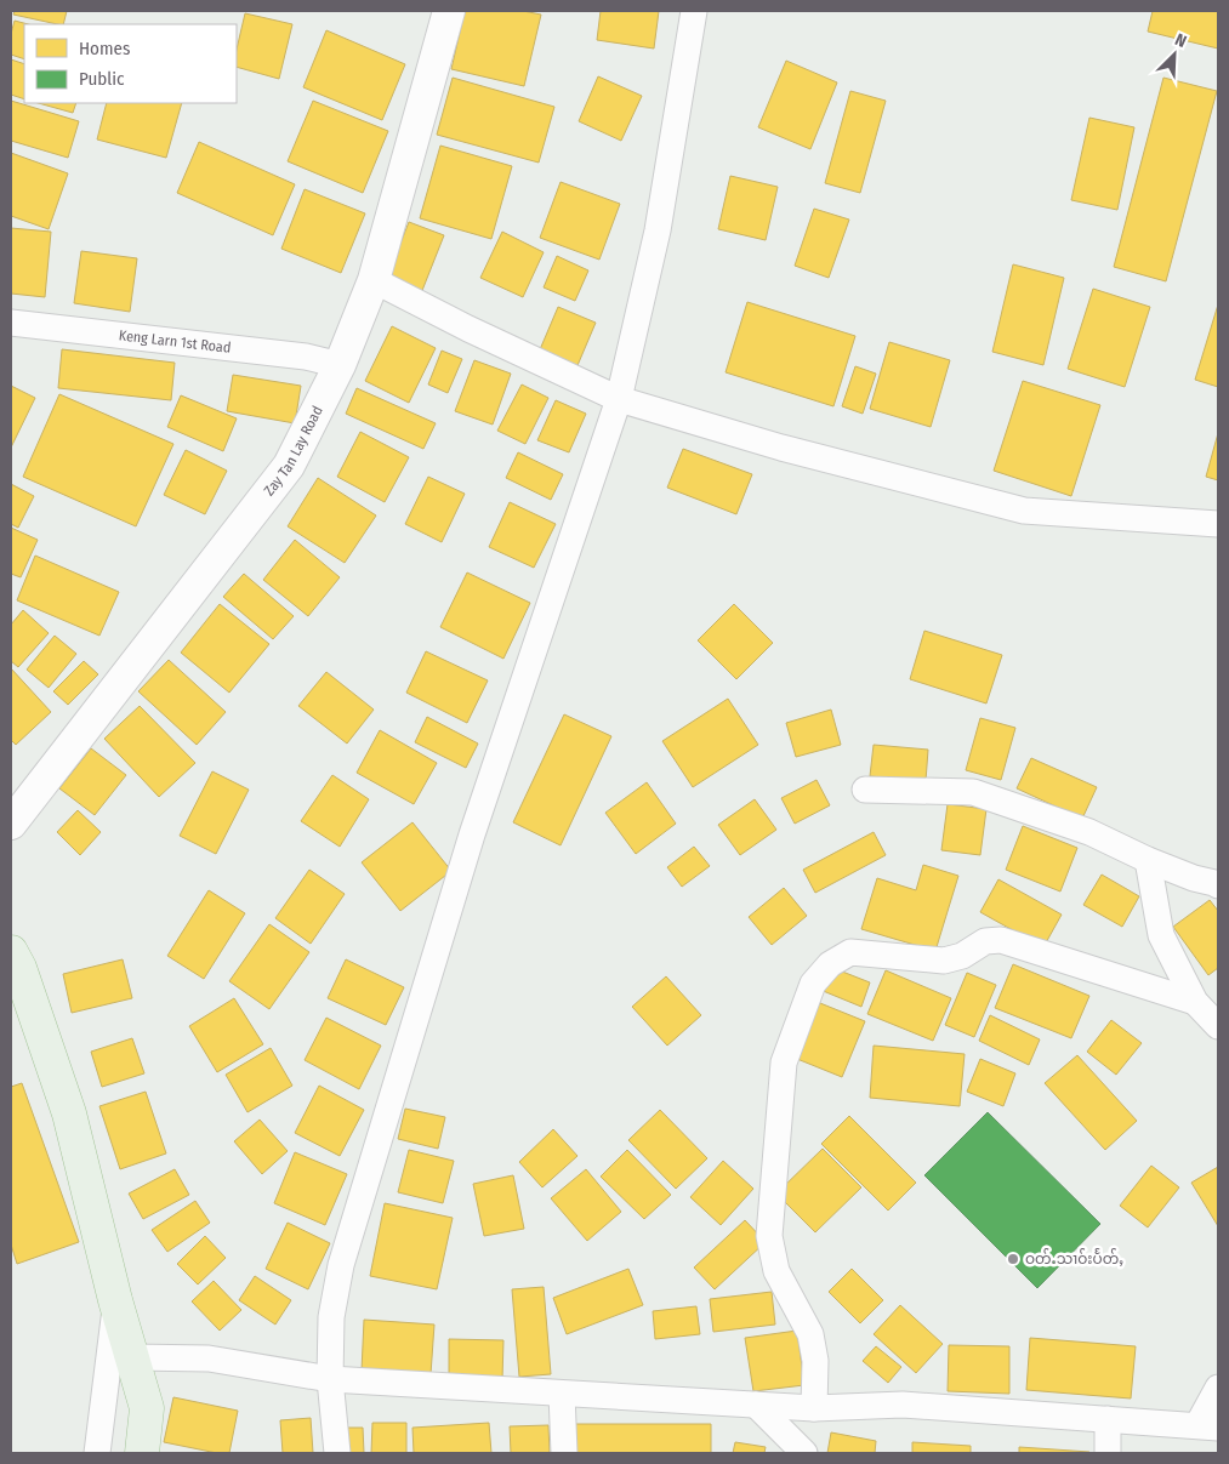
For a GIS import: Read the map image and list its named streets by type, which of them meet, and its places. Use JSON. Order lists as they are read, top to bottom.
{
  "streets": {
    "street": ["Keng Larn 1st Road", "Zay Tan Lay Road"]
  },
  "crossings": [
    ["Keng Larn 1st Road", "Zay Tan Lay Road"]
  ],
  "places": ["ဝတ်ႉသၢဝ်းပႅတ်ႇ"],
  "legend": ["Homes", "Public"],
  "north": "top right"
}
